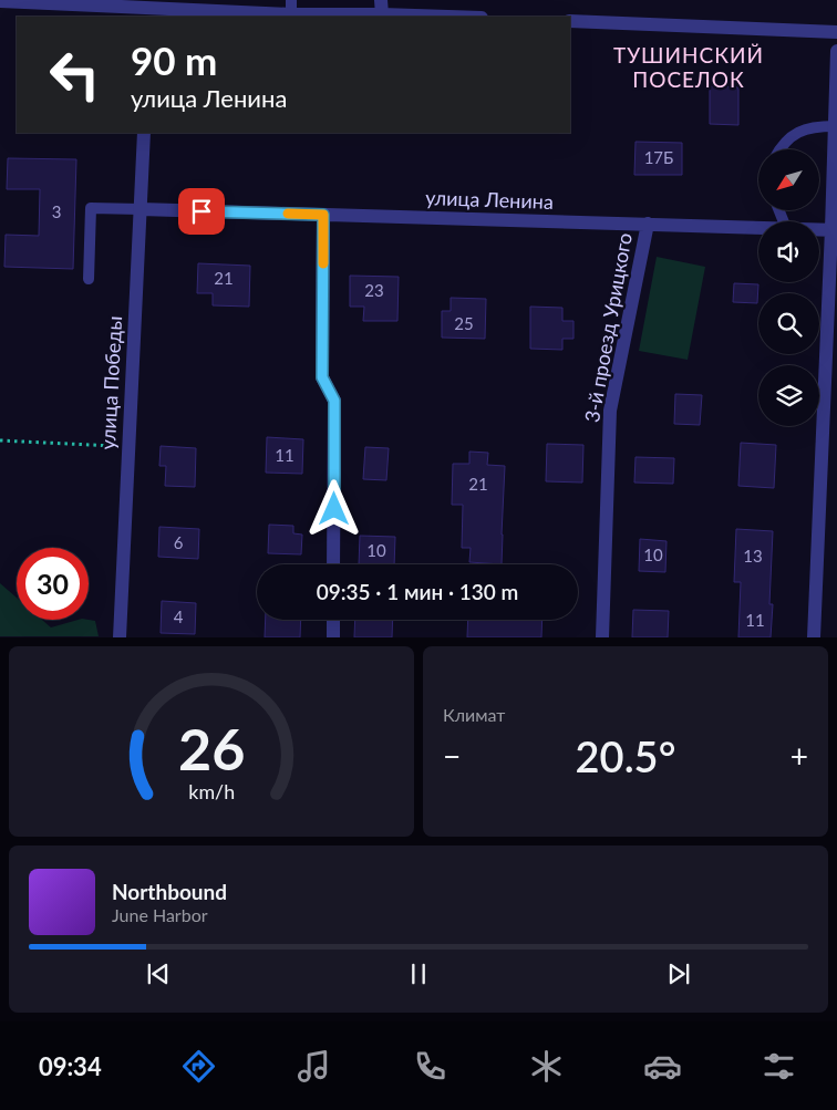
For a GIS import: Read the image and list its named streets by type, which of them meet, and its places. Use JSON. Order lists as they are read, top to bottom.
{
  "streets": {
    "street": ["улица Ленина", "3-й проезд Урицкого", "улица Победы"]
  },
  "crossings": [
    ["улица Ленина", "3-й проезд Урицкого"],
    ["улица Ленина", "улица Победы"]
  ],
  "districts": ["ТУШИНСКИЙ ПОСЕЛОК"],
  "house_numbers": [
    "17Б",
    "3",
    "21",
    "23",
    "25",
    "11",
    "21",
    "6",
    "10",
    "10",
    "13",
    "4",
    "11"
  ],
  "north": "bottom left",
  "page": {
    "turn": ["90 m", "улица Ленина"],
    "limit": "30",
    "trip": "09:35 · 1 мин · 130 m",
    "tile": "Климат",
    "heat": ["−", "20.5°", "+"],
    "song": ["Northbound", "June Harbor"],
    "tabs": "09:34",
    "gauge": ["26", "km/h"]
  }
}
